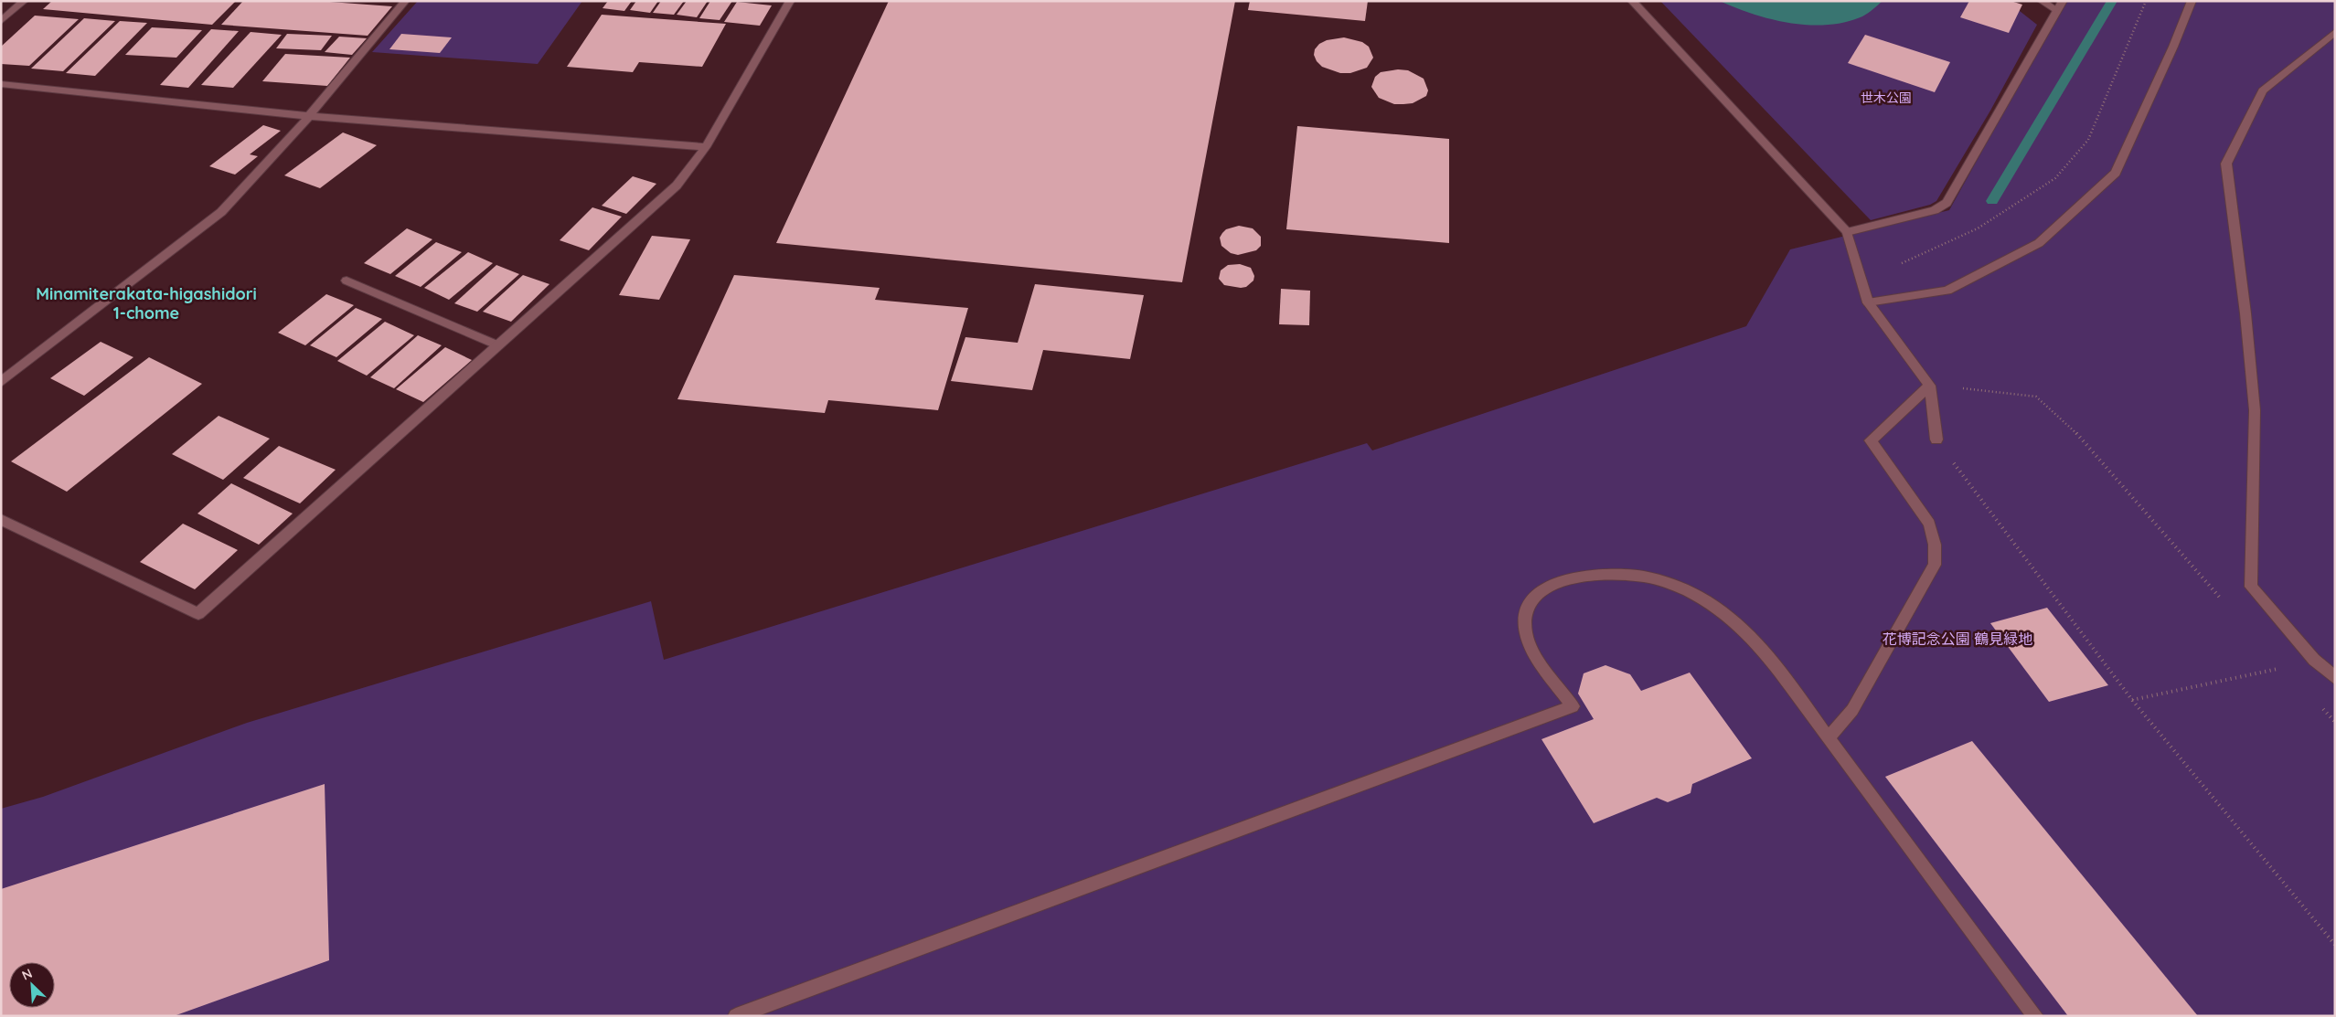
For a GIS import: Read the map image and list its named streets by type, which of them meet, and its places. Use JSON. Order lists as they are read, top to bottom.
{
  "districts": ["Minamiterakata-higashidori 1-chome"],
  "parks": ["世木公園", "花博記念公園 鶴見緑地"],
  "north": "top left"
}
